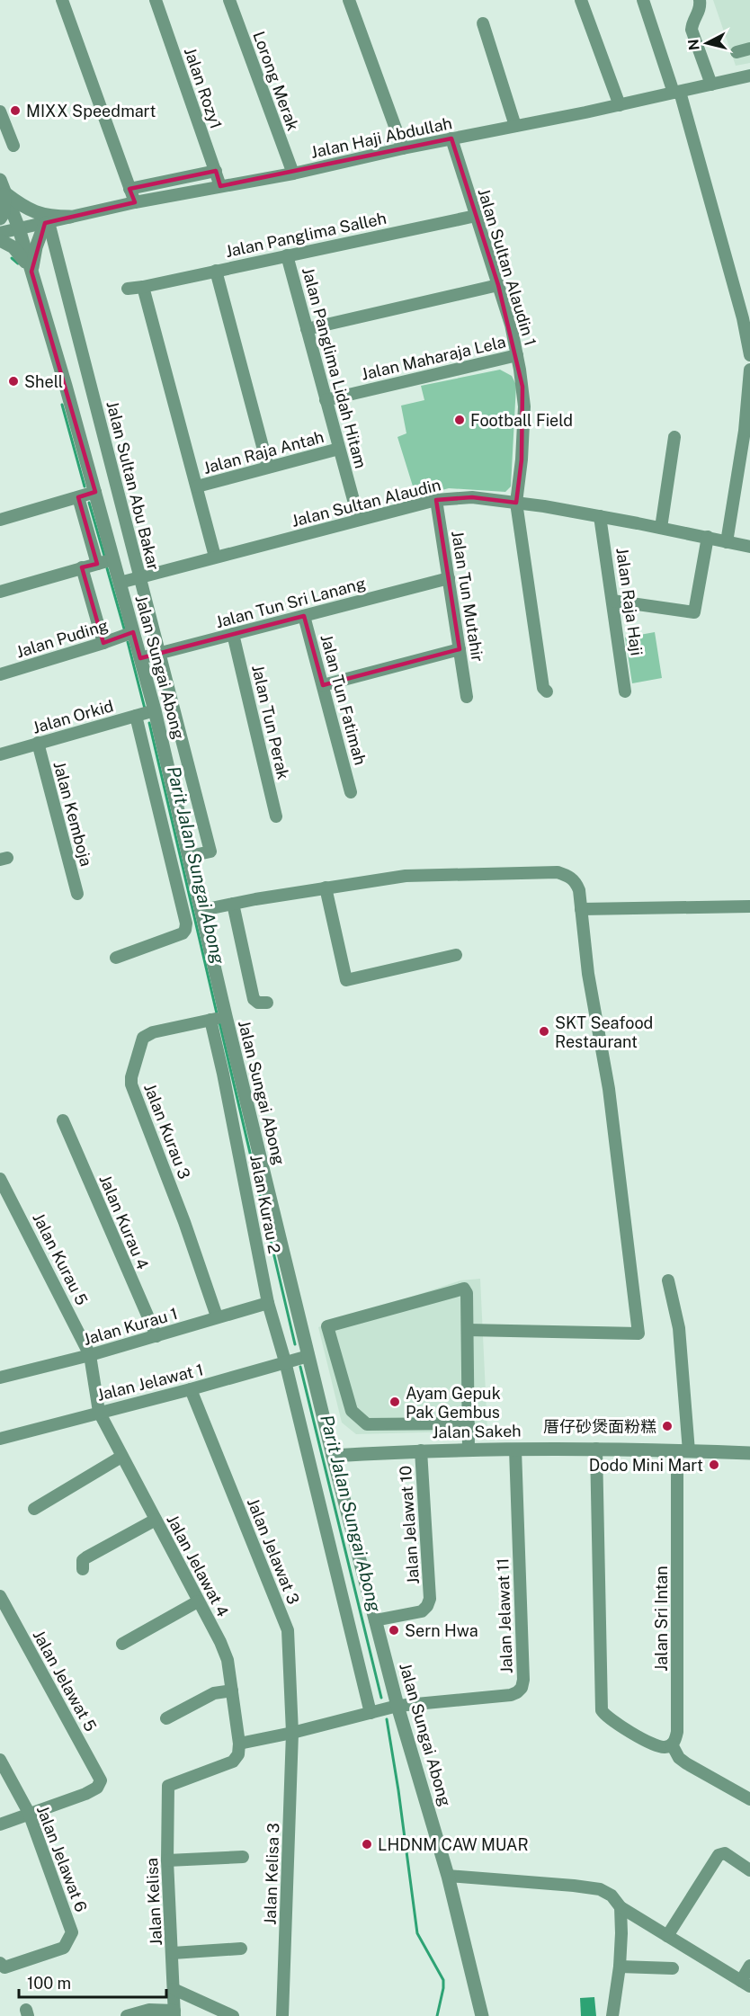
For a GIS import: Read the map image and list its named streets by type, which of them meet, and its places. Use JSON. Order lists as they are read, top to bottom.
{
  "streets": {
    "street": [
      "Lorong Merak",
      "Jalan Rozy1",
      "Jalan Haji Abdullah",
      "Jalan Panglima Salleh",
      "Jalan Sultan Alaudin 1",
      "Jalan Maharaja Lela",
      "Jalan Panglima Lidah Hitam",
      "Jalan Raja Antah",
      "Jalan Sultan Abu Bakar",
      "Jalan Sultan Alaudin",
      "Jalan Tun Mutahir",
      "Jalan Raja Haji",
      "Jalan Tun Sri Lanang",
      "Jalan Puding",
      "Jalan Sungai Abong",
      "Jalan Tun Fatimah",
      "Jalan Orkid",
      "Jalan Tun Perak",
      "Jalan Kemboja",
      "Jalan Kurau 3",
      "Jalan Kurau 2",
      "Jalan Kurau 4",
      "Jalan Kurau 5",
      "Jalan Kurau 1",
      "Jalan Jelawat 1",
      "Jalan Sakeh",
      "Jalan Jelawat 10",
      "Jalan Jelawat 3",
      "Jalan Jelawat 4",
      "Jalan Jelawat 11",
      "Jalan Sri Intan",
      "Jalan Jelawat 5",
      "Jalan Jelawat 6",
      "Jalan Kelisa 3",
      "Jalan Kelisa"
    ]
  },
  "crossings": [
    ["Lorong Merak", "Jalan Haji Abdullah"],
    ["Jalan Rozy1", "Jalan Haji Abdullah"],
    ["Jalan Haji Abdullah", "Jalan Sultan Alaudin 1"],
    ["Jalan Haji Abdullah", "Jalan Sultan Abu Bakar"],
    ["Jalan Haji Abdullah", "Jalan Sungai Abong"],
    ["Jalan Panglima Salleh", "Jalan Sultan Alaudin 1"],
    ["Jalan Panglima Salleh", "Jalan Panglima Lidah Hitam"],
    ["Jalan Sultan Alaudin 1", "Jalan Maharaja Lela"],
    ["Jalan Sultan Alaudin 1", "Jalan Sultan Alaudin"],
    ["Jalan Maharaja Lela", "Jalan Panglima Lidah Hitam"],
    ["Jalan Panglima Lidah Hitam", "Jalan Raja Antah"],
    ["Jalan Panglima Lidah Hitam", "Jalan Sultan Alaudin"],
    ["Jalan Sultan Abu Bakar", "Jalan Sultan Alaudin"],
    ["Jalan Sultan Abu Bakar", "Jalan Tun Sri Lanang"],
    ["Jalan Sultan Abu Bakar", "Jalan Sungai Abong"],
    ["Jalan Sultan Alaudin", "Jalan Tun Mutahir"],
    ["Jalan Sultan Alaudin", "Jalan Raja Haji"],
    ["Jalan Sultan Alaudin", "Jalan Sungai Abong"],
    ["Jalan Tun Mutahir", "Jalan Tun Sri Lanang"],
    ["Jalan Tun Sri Lanang", "Jalan Sungai Abong"],
    ["Jalan Tun Sri Lanang", "Jalan Tun Fatimah"],
    ["Jalan Tun Sri Lanang", "Jalan Tun Perak"],
    ["Jalan Puding", "Jalan Sungai Abong"],
    ["Jalan Sungai Abong", "Jalan Orkid"],
    ["Jalan Sungai Abong", "Jalan Kurau 3"],
    ["Jalan Sungai Abong", "Jalan Kurau 2"],
    ["Jalan Sungai Abong", "Jalan Jelawat 1"],
    ["Jalan Sungai Abong", "Jalan Sakeh"],
    ["Jalan Sungai Abong", "Jalan Jelawat 10"],
    ["Jalan Sungai Abong", "Jalan Jelawat 11"],
    ["Jalan Orkid", "Jalan Kemboja"],
    ["Jalan Kurau 3", "Jalan Kurau 1"],
    ["Jalan Kurau 2", "Jalan Kurau 1"],
    ["Jalan Kurau 2", "Jalan Jelawat 1"],
    ["Jalan Kurau 4", "Jalan Kurau 1"],
    ["Jalan Kurau 5", "Jalan Kurau 1"],
    ["Jalan Kurau 5", "Jalan Jelawat 1"],
    ["Jalan Kurau 5", "Jalan Jelawat 4"],
    ["Jalan Jelawat 1", "Jalan Jelawat 3"],
    ["Jalan Jelawat 1", "Jalan Jelawat 4"],
    ["Jalan Sakeh", "Jalan Jelawat 10"],
    ["Jalan Sakeh", "Jalan Jelawat 11"],
    ["Jalan Sakeh", "Jalan Sri Intan"],
    ["Jalan Jelawat 3", "Jalan Kelisa 3"],
    ["Jalan Jelawat 4", "Jalan Kelisa"],
    ["Jalan Jelawat 5", "Jalan Jelawat 6"]
  ],
  "water": ["Parit Jalan Sungai Abong"],
  "places": [
    "MIXX Speedmart",
    "Shell",
    "Football Field",
    "SKT Seafood Restaurant",
    "Ayam Gepuk Pak Gembus",
    "厝仔砂煲面粉糕",
    "Dodo Mini Mart",
    "Sern Hwa",
    "LHDNM CAW MUAR"
  ],
  "scale_bar": "100 m",
  "north": "left"
}
